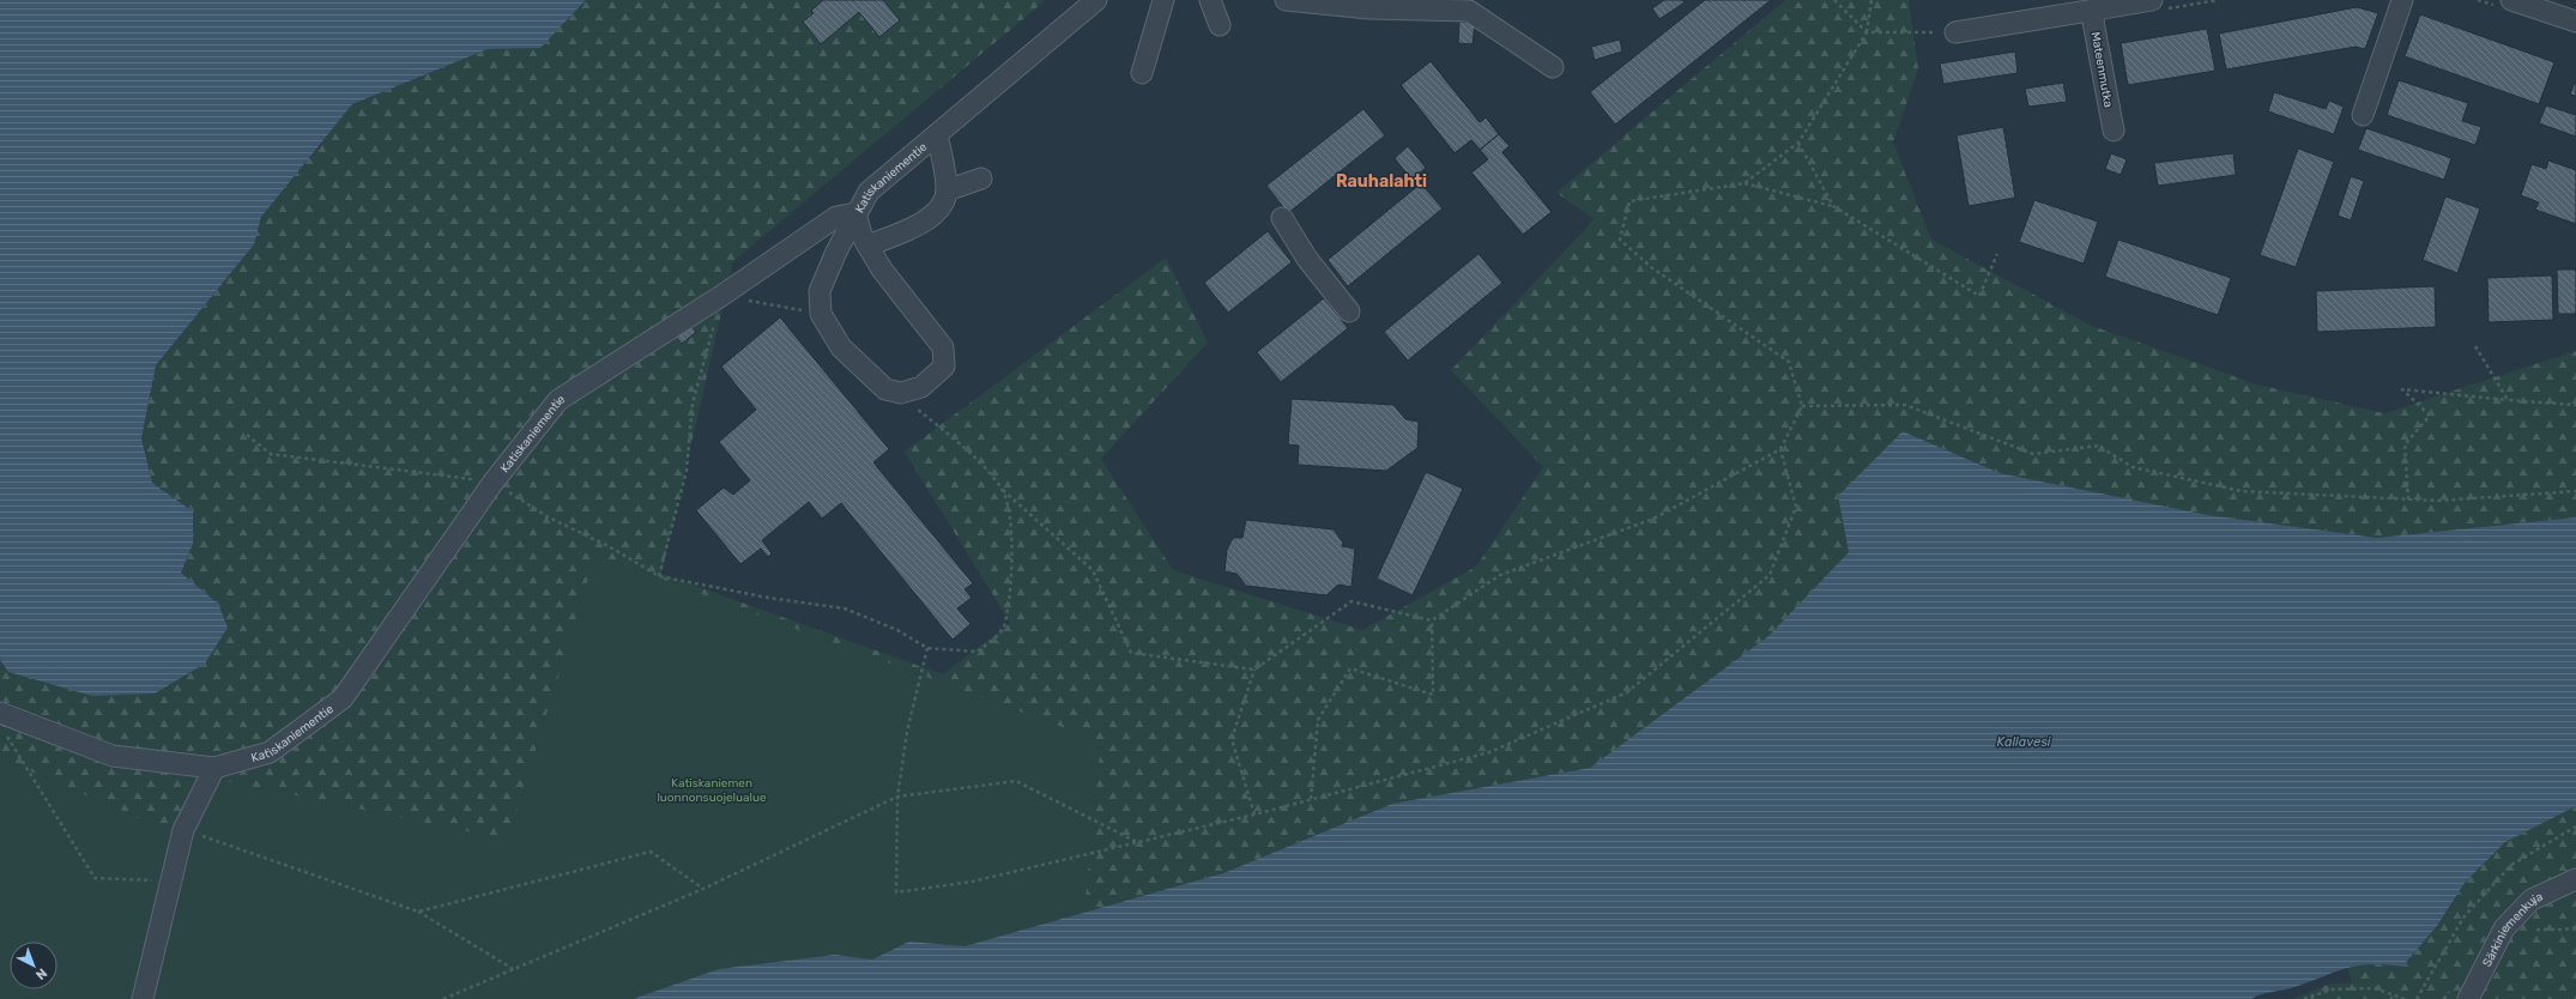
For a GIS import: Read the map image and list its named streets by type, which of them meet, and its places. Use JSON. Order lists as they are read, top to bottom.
{
  "streets": {
    "street": ["Mateenmutka", "Katiskaniementie", "Särkiniemenkuja"]
  },
  "districts": ["Rauhalahti"],
  "water": ["Kallavesi"],
  "parks": ["Katiskaniemen luonnonsuojelualue"],
  "north": "bottom right"
}
